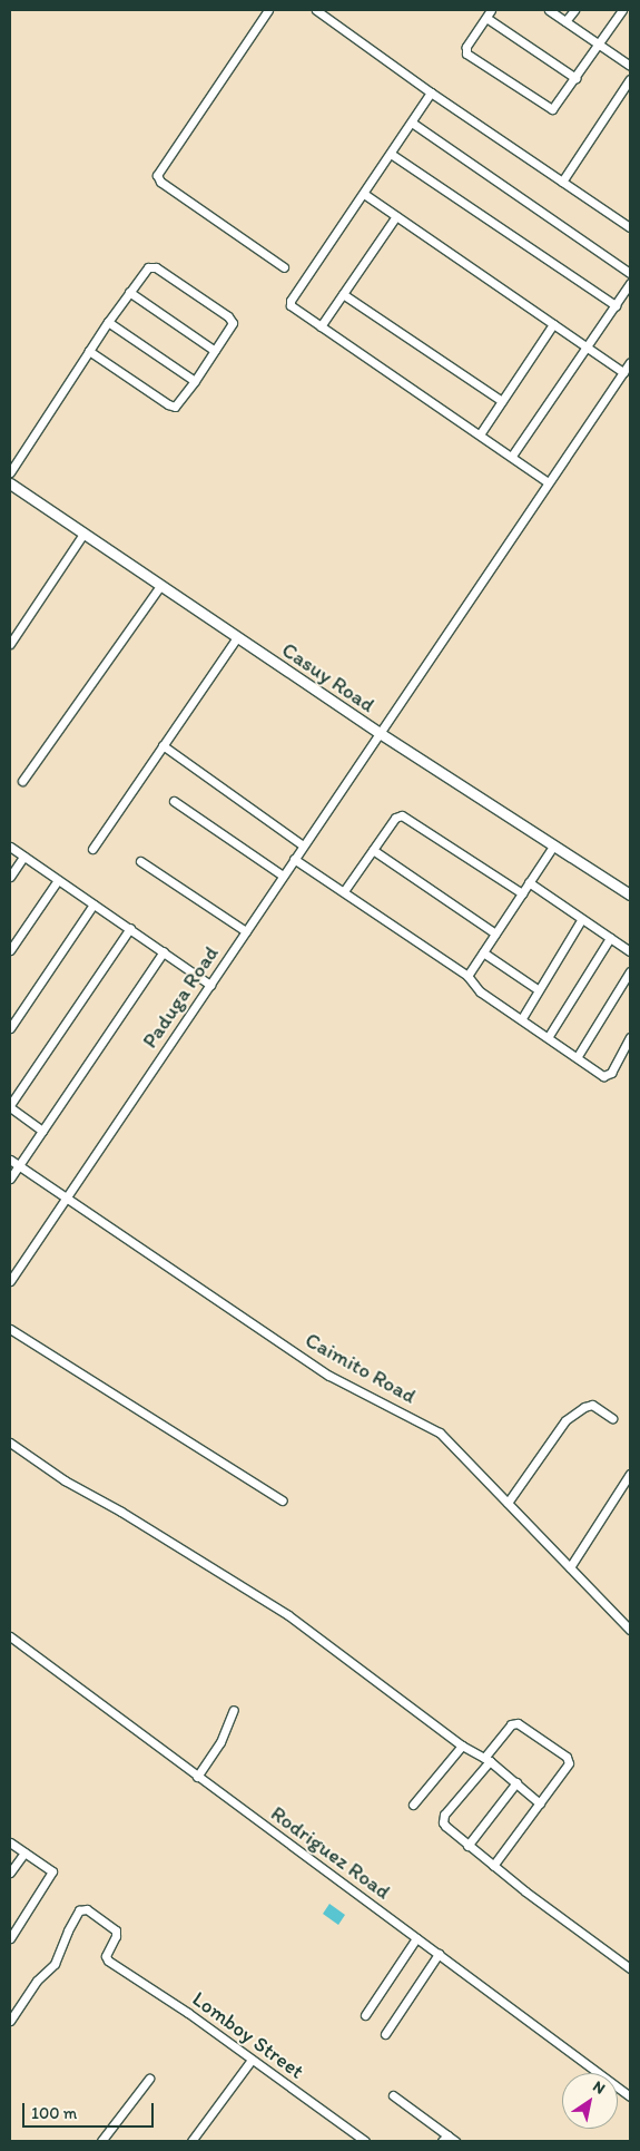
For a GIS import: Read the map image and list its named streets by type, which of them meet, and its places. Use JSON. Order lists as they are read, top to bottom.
{
  "streets": {
    "street": [
      "Casuy Road",
      "Paduga Road",
      "Caimito Road",
      "Rodriguez Road",
      "Lomboy Street"
    ]
  },
  "crossings": [
    ["Casuy Road", "Paduga Road"],
    ["Paduga Road", "Caimito Road"]
  ],
  "scale_bar": "100 m",
  "north": "top right"
}
